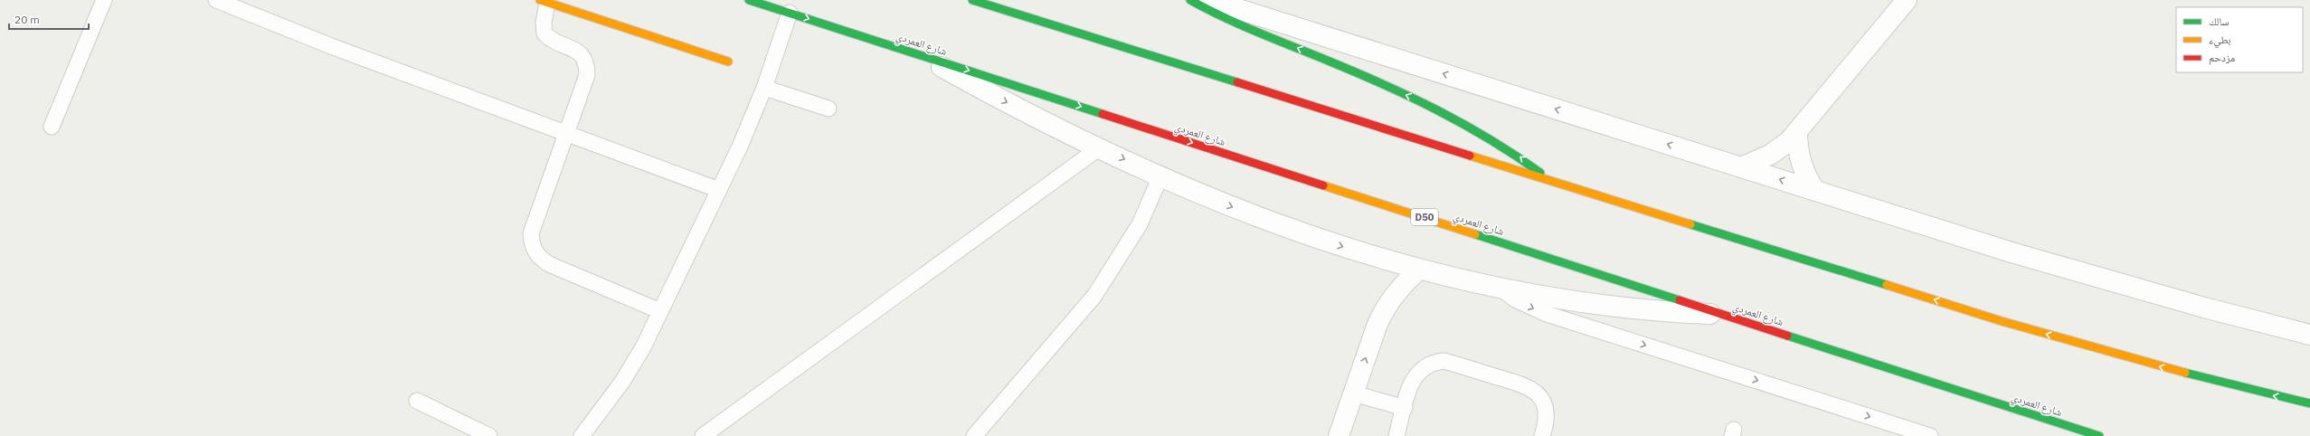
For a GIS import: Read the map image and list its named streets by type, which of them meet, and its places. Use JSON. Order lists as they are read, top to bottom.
{
  "streets": {
    "main road": ["شارع العمردي", "D50"]
  },
  "legend": ["سالك", "بطيء", "مزدحم"],
  "scale_bar": "20 m"
}
